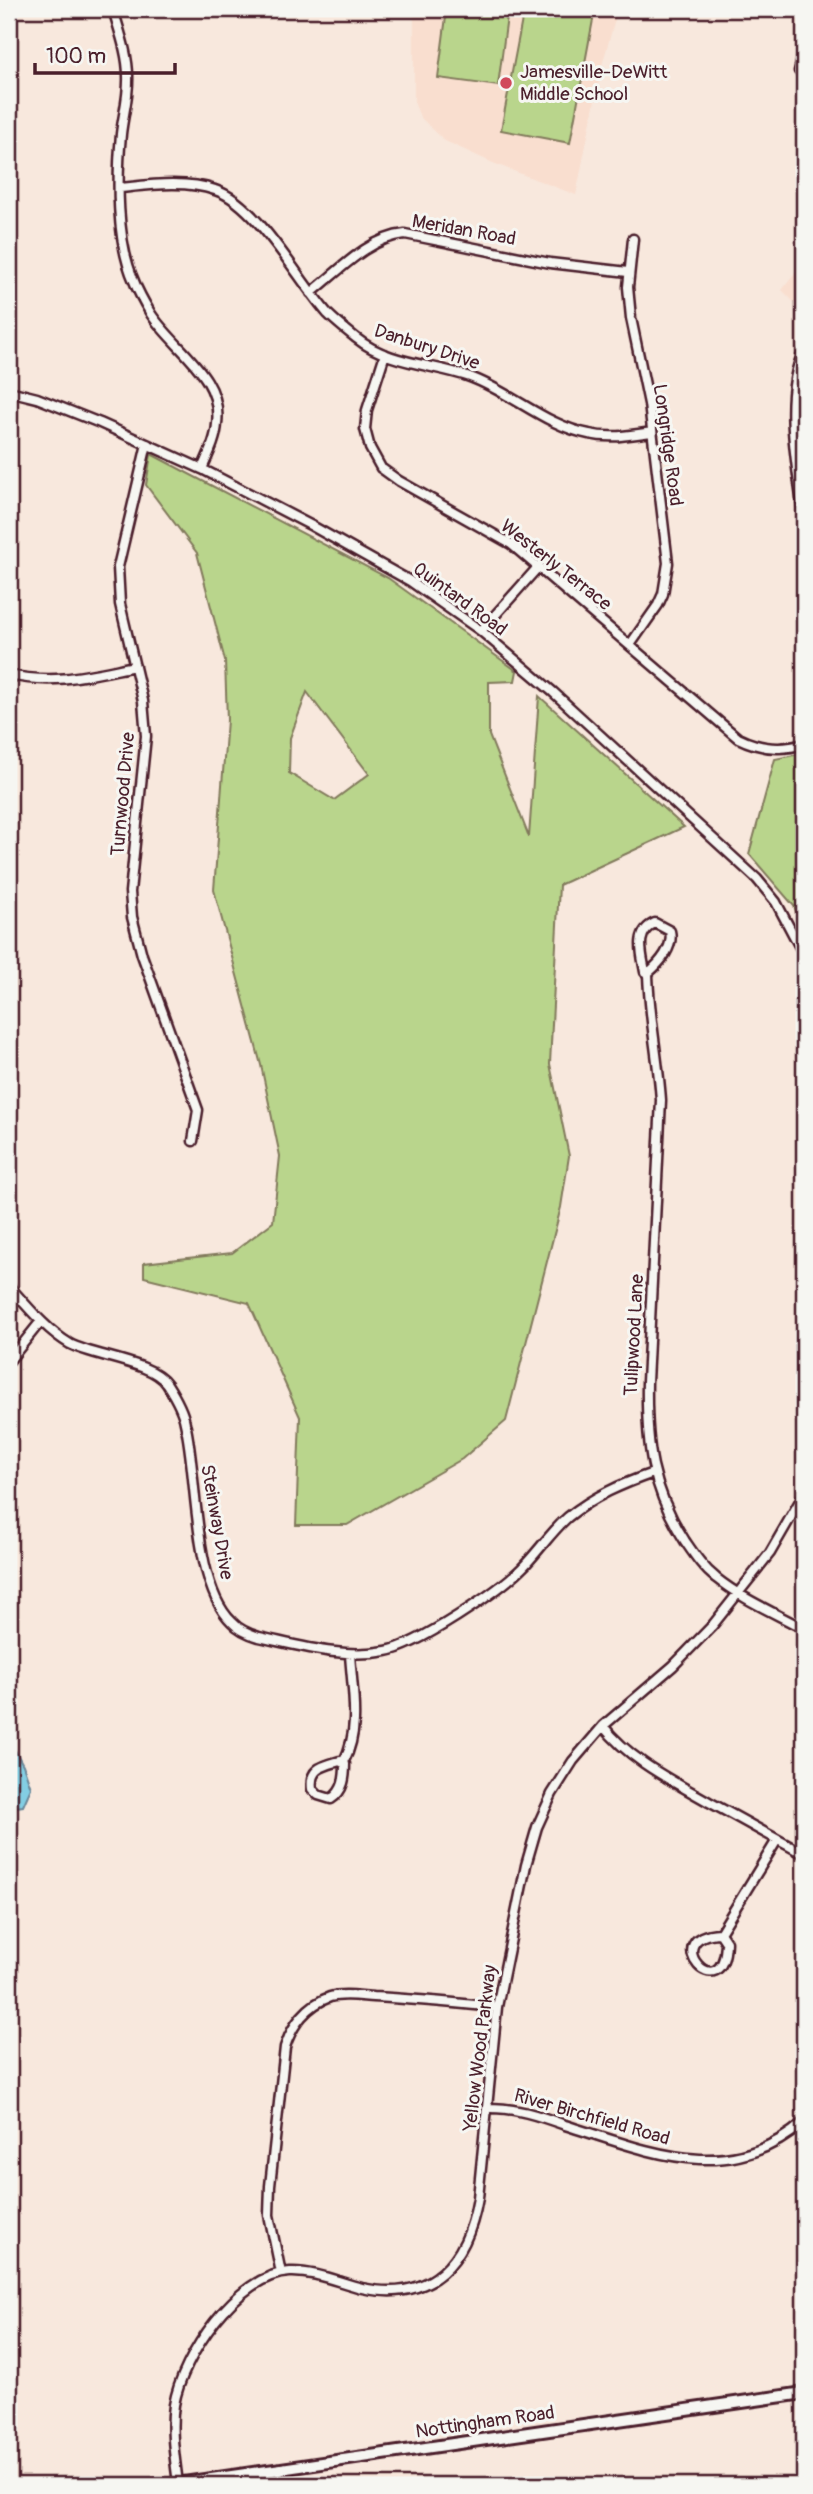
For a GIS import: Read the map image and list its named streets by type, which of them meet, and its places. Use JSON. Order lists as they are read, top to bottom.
{
  "streets": {
    "street": [
      "Meridan Road",
      "Danbury Drive",
      "Longridge Road",
      "Westerly Terrace",
      "Quintard Road",
      "Turnwood Drive",
      "Tulipwood Lane",
      "Steinway Drive",
      "Yellow Wood Parkway",
      "River Birchfield Road",
      "Nottingham Road"
    ]
  },
  "crossings": [
    ["Meridan Road", "Danbury Drive"],
    ["Meridan Road", "Longridge Road"],
    ["Danbury Drive", "Longridge Road"],
    ["Danbury Drive", "Westerly Terrace"],
    ["Longridge Road", "Westerly Terrace"],
    ["Quintard Road", "Turnwood Drive"],
    ["Tulipwood Lane", "Steinway Drive"],
    ["Tulipwood Lane", "Yellow Wood Parkway"],
    ["Yellow Wood Parkway", "River Birchfield Road"],
    ["Yellow Wood Parkway", "Nottingham Road"]
  ],
  "places": ["Jamesville-DeWitt Middle School"],
  "scale_bar": "100 m"
}
